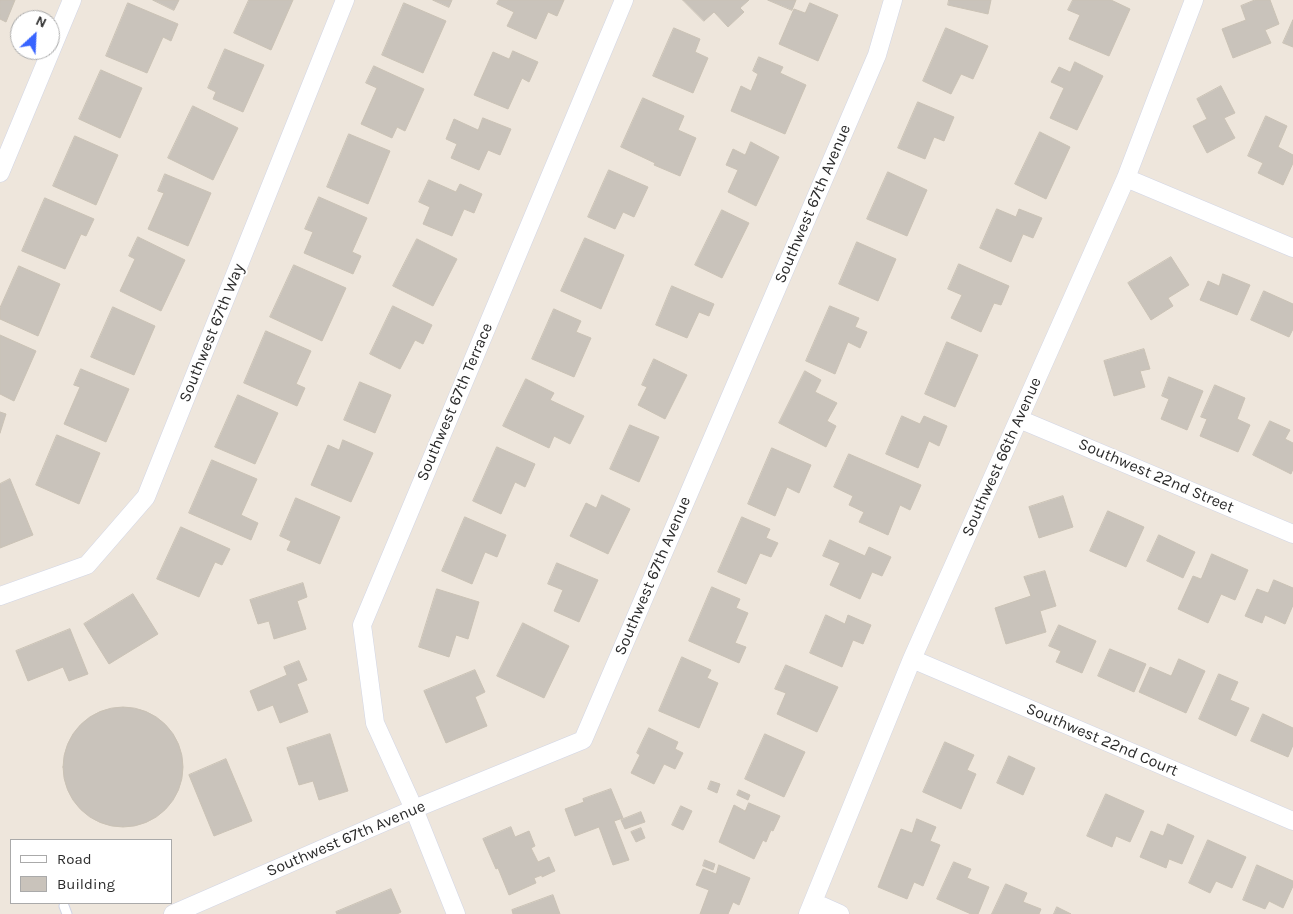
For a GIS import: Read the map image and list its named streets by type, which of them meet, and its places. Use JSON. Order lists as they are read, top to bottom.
{
  "streets": {
    "street": [
      "Southwest 67th Avenue",
      "Southwest 67th Way",
      "Southwest 67th Terrace",
      "Southwest 66th Avenue",
      "Southwest 22nd Street",
      "Southwest 22nd Court"
    ]
  },
  "crossings": [
    ["Southwest 67th Avenue", "Southwest 67th Terrace"],
    ["Southwest 66th Avenue", "Southwest 22nd Street"],
    ["Southwest 66th Avenue", "Southwest 22nd Court"]
  ],
  "legend": ["Road", "Building"],
  "north": "top right"
}
